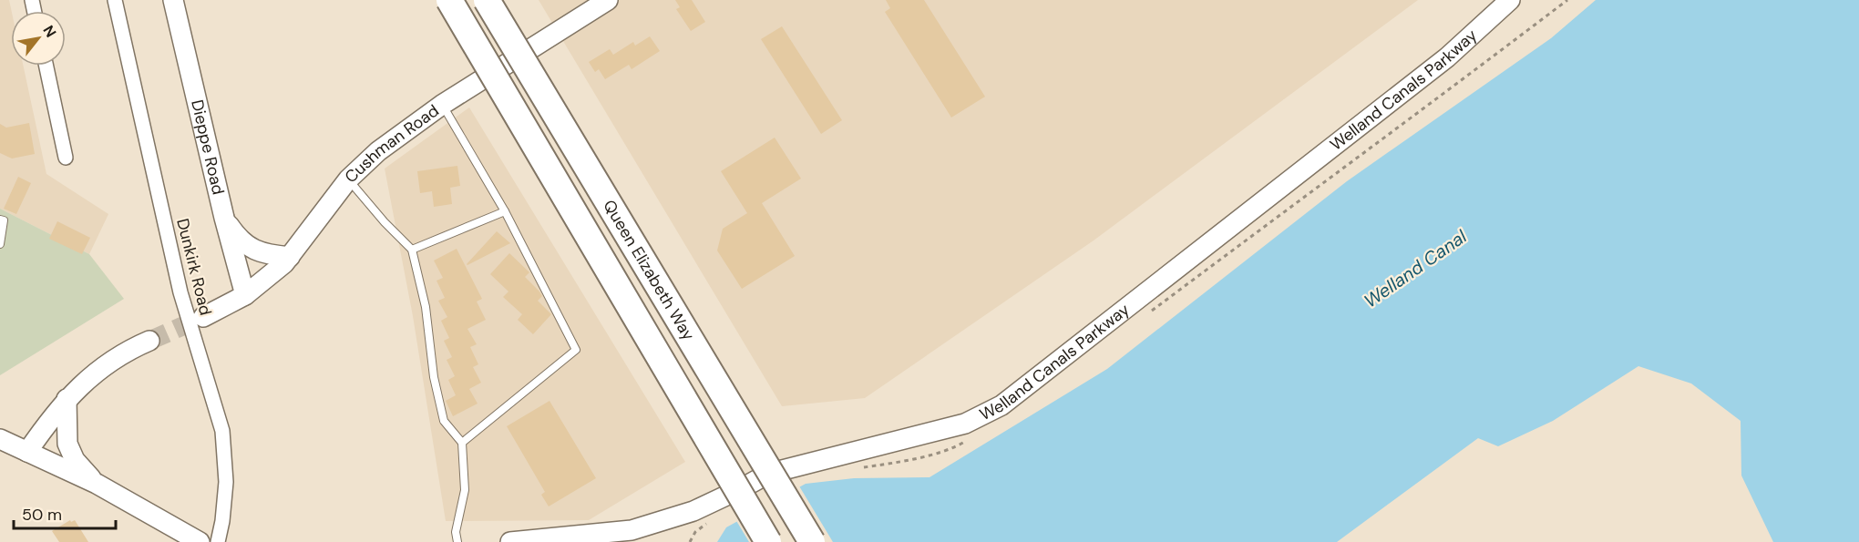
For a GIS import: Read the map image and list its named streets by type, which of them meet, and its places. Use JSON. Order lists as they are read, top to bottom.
{
  "streets": {
    "highway": ["Queen Elizabeth Way"],
    "main road": ["Welland Canals Parkway", "Cushman Road", "Dieppe Road"],
    "street": ["Dunkirk Road"]
  },
  "crossings": [
    ["Cushman Road", "Dieppe Road"]
  ],
  "water": ["Welland Canal"],
  "scale_bar": "50 m",
  "north": "top right"
}
